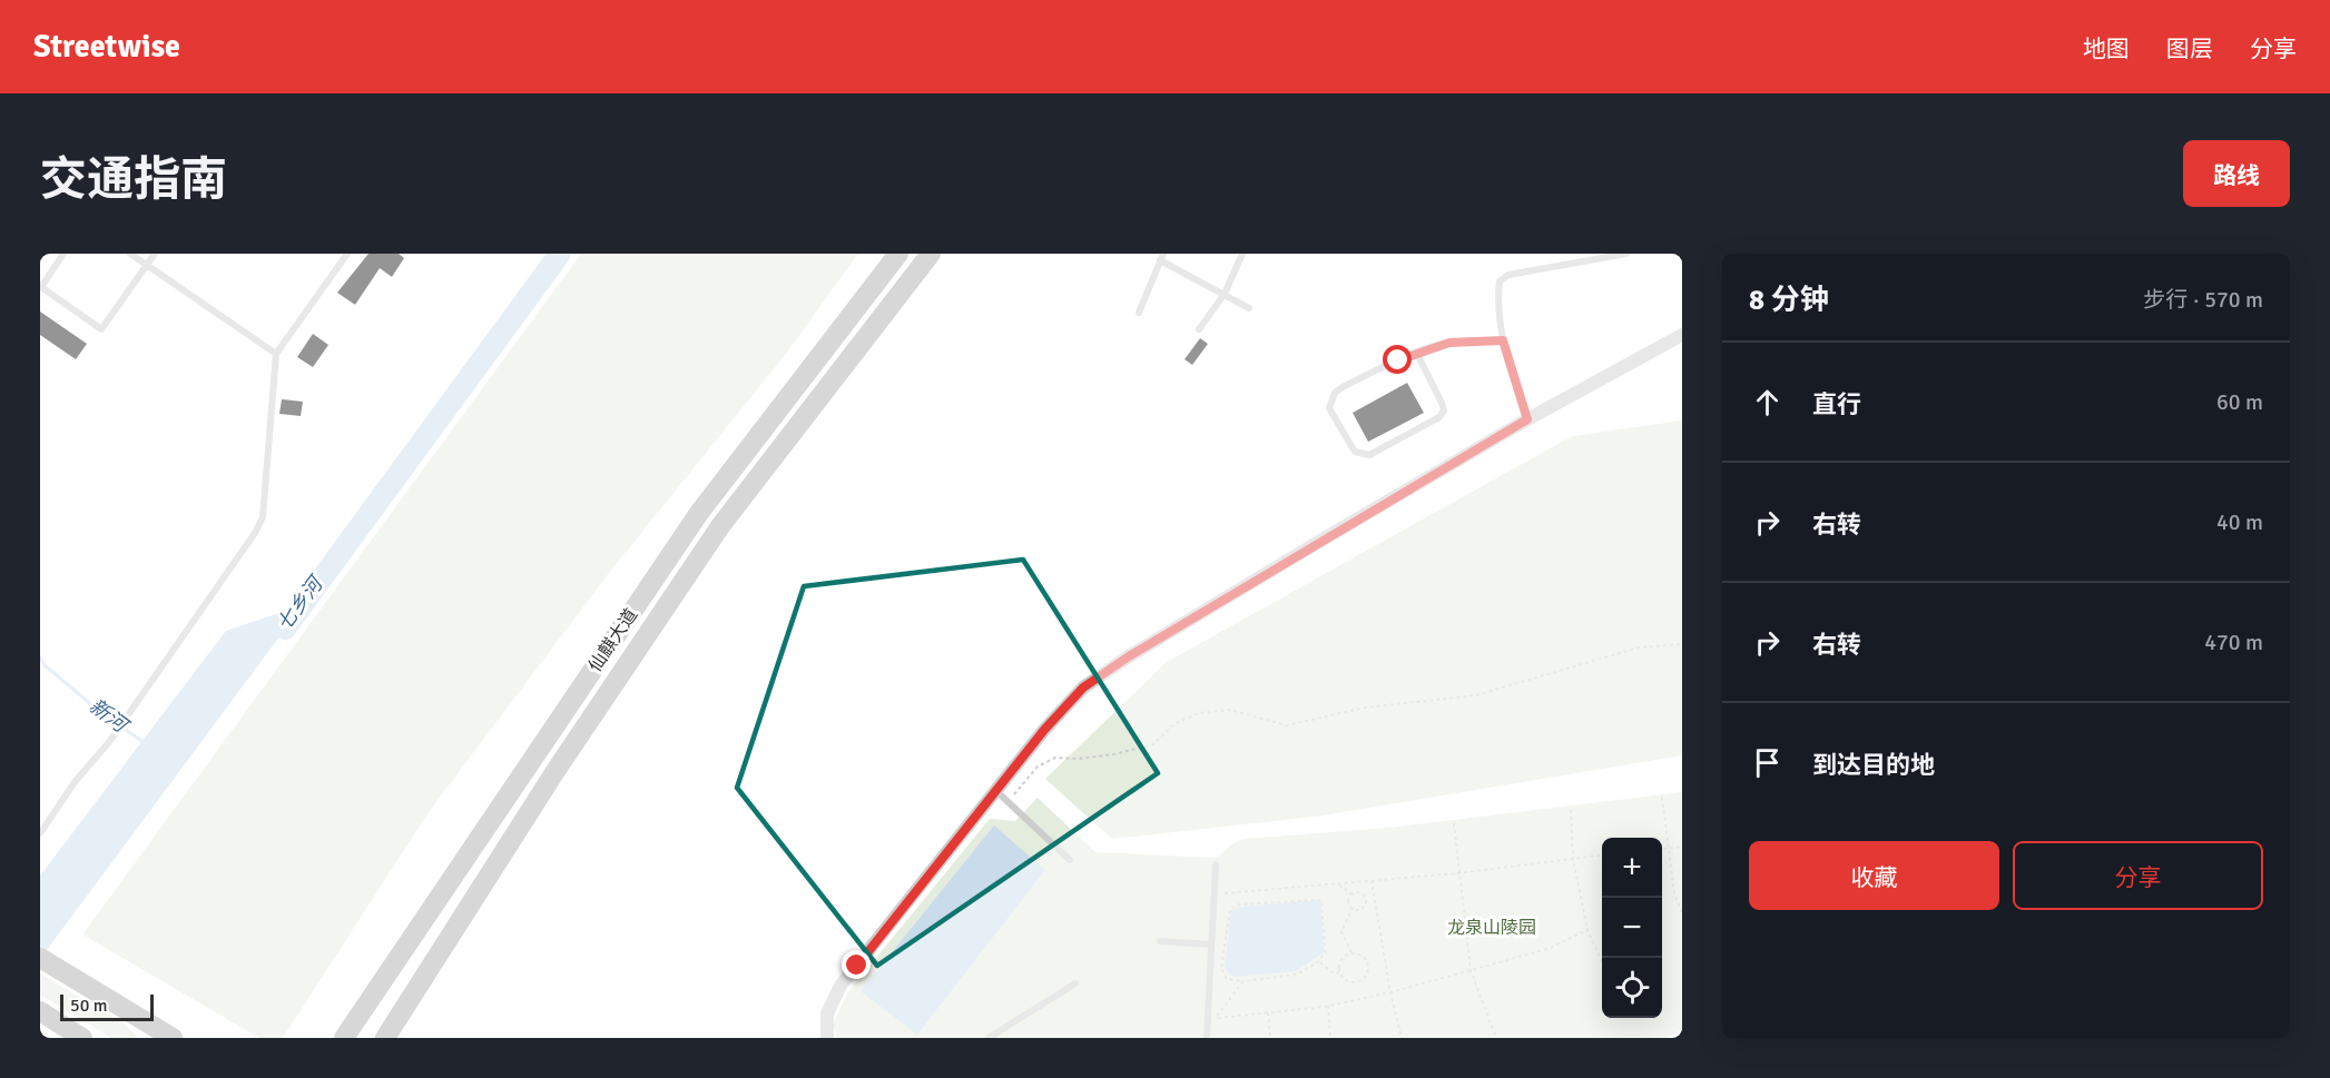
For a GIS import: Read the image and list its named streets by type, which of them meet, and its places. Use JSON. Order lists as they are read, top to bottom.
{
  "streets": {
    "main road": ["仙麒大道"]
  },
  "water": ["七乡河", "新河"],
  "parks": ["龙泉山陵园"],
  "scale_bar": "50 m",
  "page": {
    "header": "Streetwise",
    "nav": ["地图", "图层", "分享"],
    "title": "交通指南",
    "buttons": [
      "路线",
      ["收藏", "分享"]
    ],
    "heading": ["8 分钟", "步行 · 570 m"],
    "list": [
      ["直行", "60 m"],
      ["右转", "40 m"],
      ["右转", "470 m"],
      "到达目的地"
    ],
    "map_buttons": ["+", "−"],
    "scale": "50 m"
  }
}
